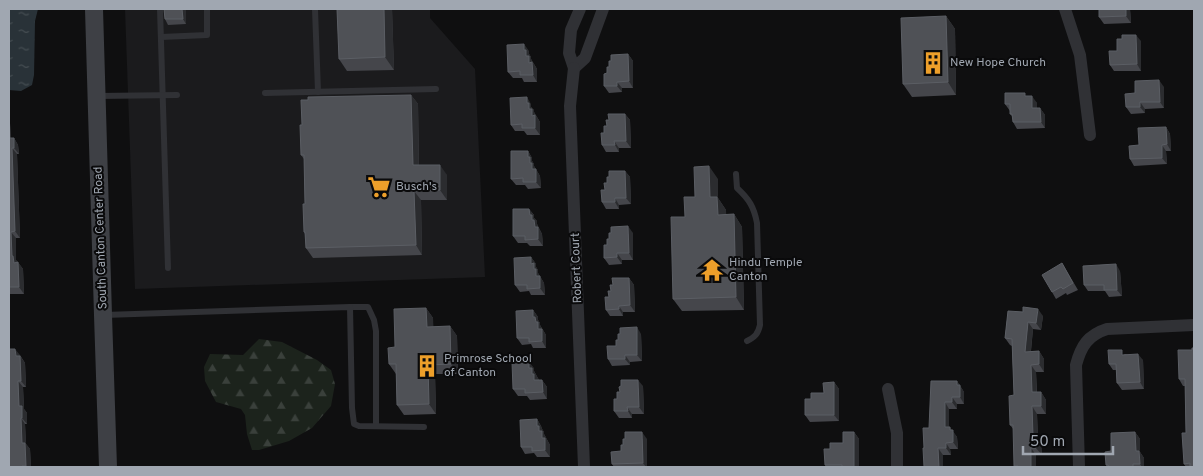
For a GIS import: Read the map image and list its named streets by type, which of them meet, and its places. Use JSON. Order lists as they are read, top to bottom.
{
  "streets": {
    "main road": ["South Canton Center Road"],
    "street": ["Robert Court"]
  },
  "places": {
    "building": ["New Hope Church", "Primrose School of Canton"],
    "supermarket": ["Busch's"],
    "temple": ["Hindu Temple Canton"]
  },
  "scale_bar": "50 m"
}
